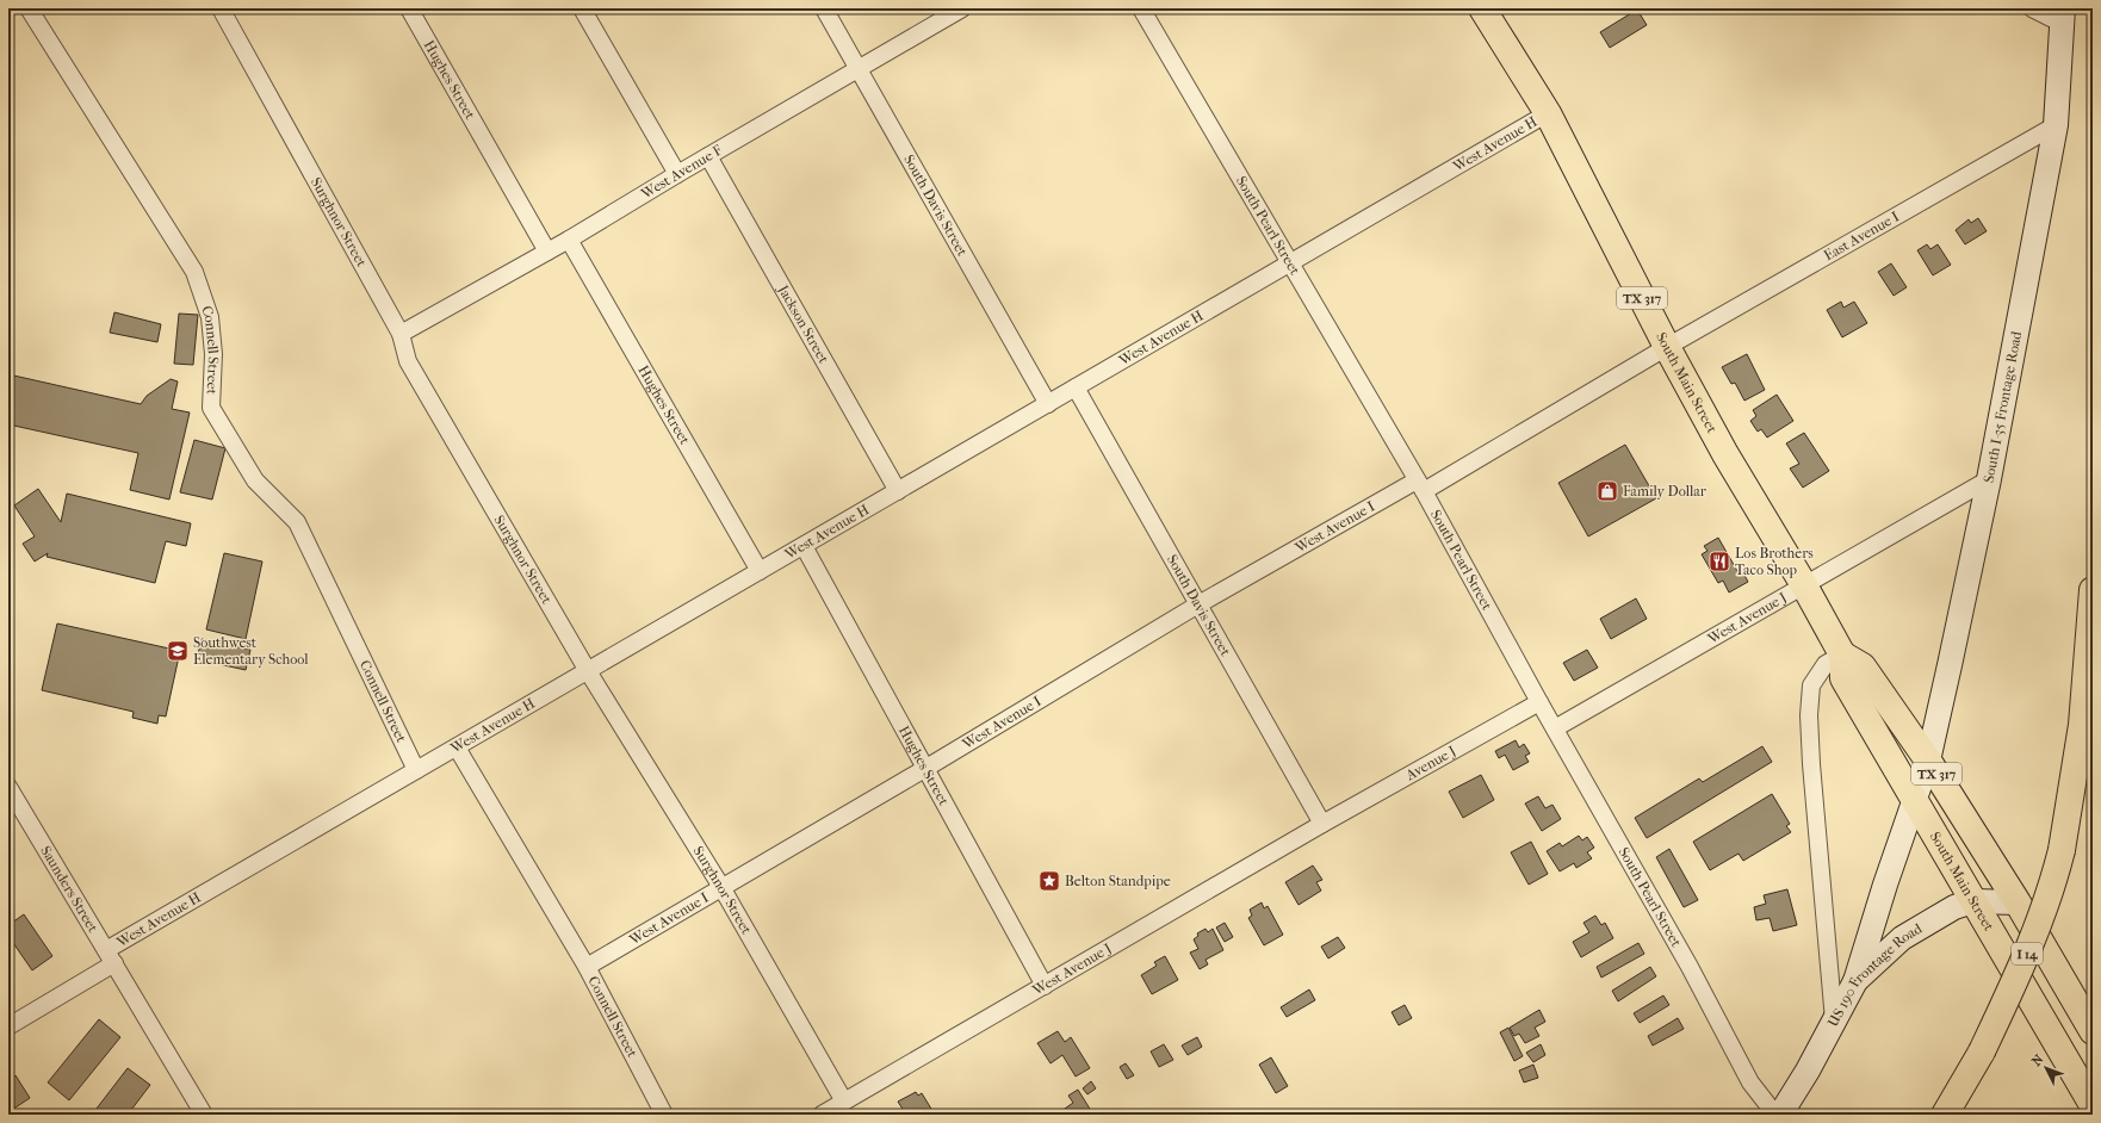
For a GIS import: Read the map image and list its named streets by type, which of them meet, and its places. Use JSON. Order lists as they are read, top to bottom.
{
  "streets": {
    "main road": [
      "TX 317",
      "South Main Street",
      "South I-35 Frontage Road",
      "I 14",
      "US 190 Frontage Road"
    ],
    "street": [
      "Hughes Street",
      "West Avenue H",
      "West Avenue F",
      "South Davis Street",
      "Surghnor Street",
      "South Pearl Street",
      "East Avenue I",
      "Jackson Street",
      "Connell Street",
      "West Avenue I",
      "West Avenue J",
      "Avenue J",
      "Saunders Street"
    ]
  },
  "crossings": [
    ["Hughes Street", "West Avenue H"],
    ["Hughes Street", "West Avenue F"],
    ["Hughes Street", "West Avenue I"],
    ["Hughes Street", "West Avenue J"],
    ["West Avenue H", "South Davis Street"],
    ["West Avenue H", "Surghnor Street"],
    ["West Avenue H", "South Pearl Street"],
    ["West Avenue H", "Jackson Street"],
    ["West Avenue H", "Connell Street"],
    ["West Avenue H", "South Main Street"],
    ["West Avenue H", "Saunders Street"],
    ["West Avenue F", "South Davis Street"],
    ["West Avenue F", "Surghnor Street"],
    ["West Avenue F", "Jackson Street"],
    ["South Davis Street", "West Avenue I"],
    ["South Davis Street", "West Avenue J"],
    ["South Davis Street", "Avenue J"],
    ["Surghnor Street", "West Avenue I"],
    ["Surghnor Street", "West Avenue J"],
    ["South Pearl Street", "West Avenue I"],
    ["South Pearl Street", "West Avenue J"],
    ["South Pearl Street", "Avenue J"],
    ["East Avenue I", "South Main Street"],
    ["East Avenue I", "South I-35 Frontage Road"],
    ["East Avenue I", "West Avenue I"],
    ["TX 317", "South Main Street"],
    ["TX 317", "South I-35 Frontage Road"],
    ["TX 317", "US 190 Frontage Road"],
    ["Connell Street", "West Avenue I"],
    ["South Main Street", "South I-35 Frontage Road"],
    ["South Main Street", "West Avenue I"],
    ["South Main Street", "West Avenue J"],
    ["South Main Street", "US 190 Frontage Road"],
    ["South I-35 Frontage Road", "West Avenue J"],
    ["South I-35 Frontage Road", "US 190 Frontage Road"],
    ["West Avenue J", "Avenue J"]
  ],
  "places": {
    "shop": ["Family Dollar"],
    "restaurant": ["Los Brothers Taco Shop"],
    "school or university": ["Southwest Elementary School"],
    "place": ["Belton Standpipe"]
  },
  "north": "top left"
}
